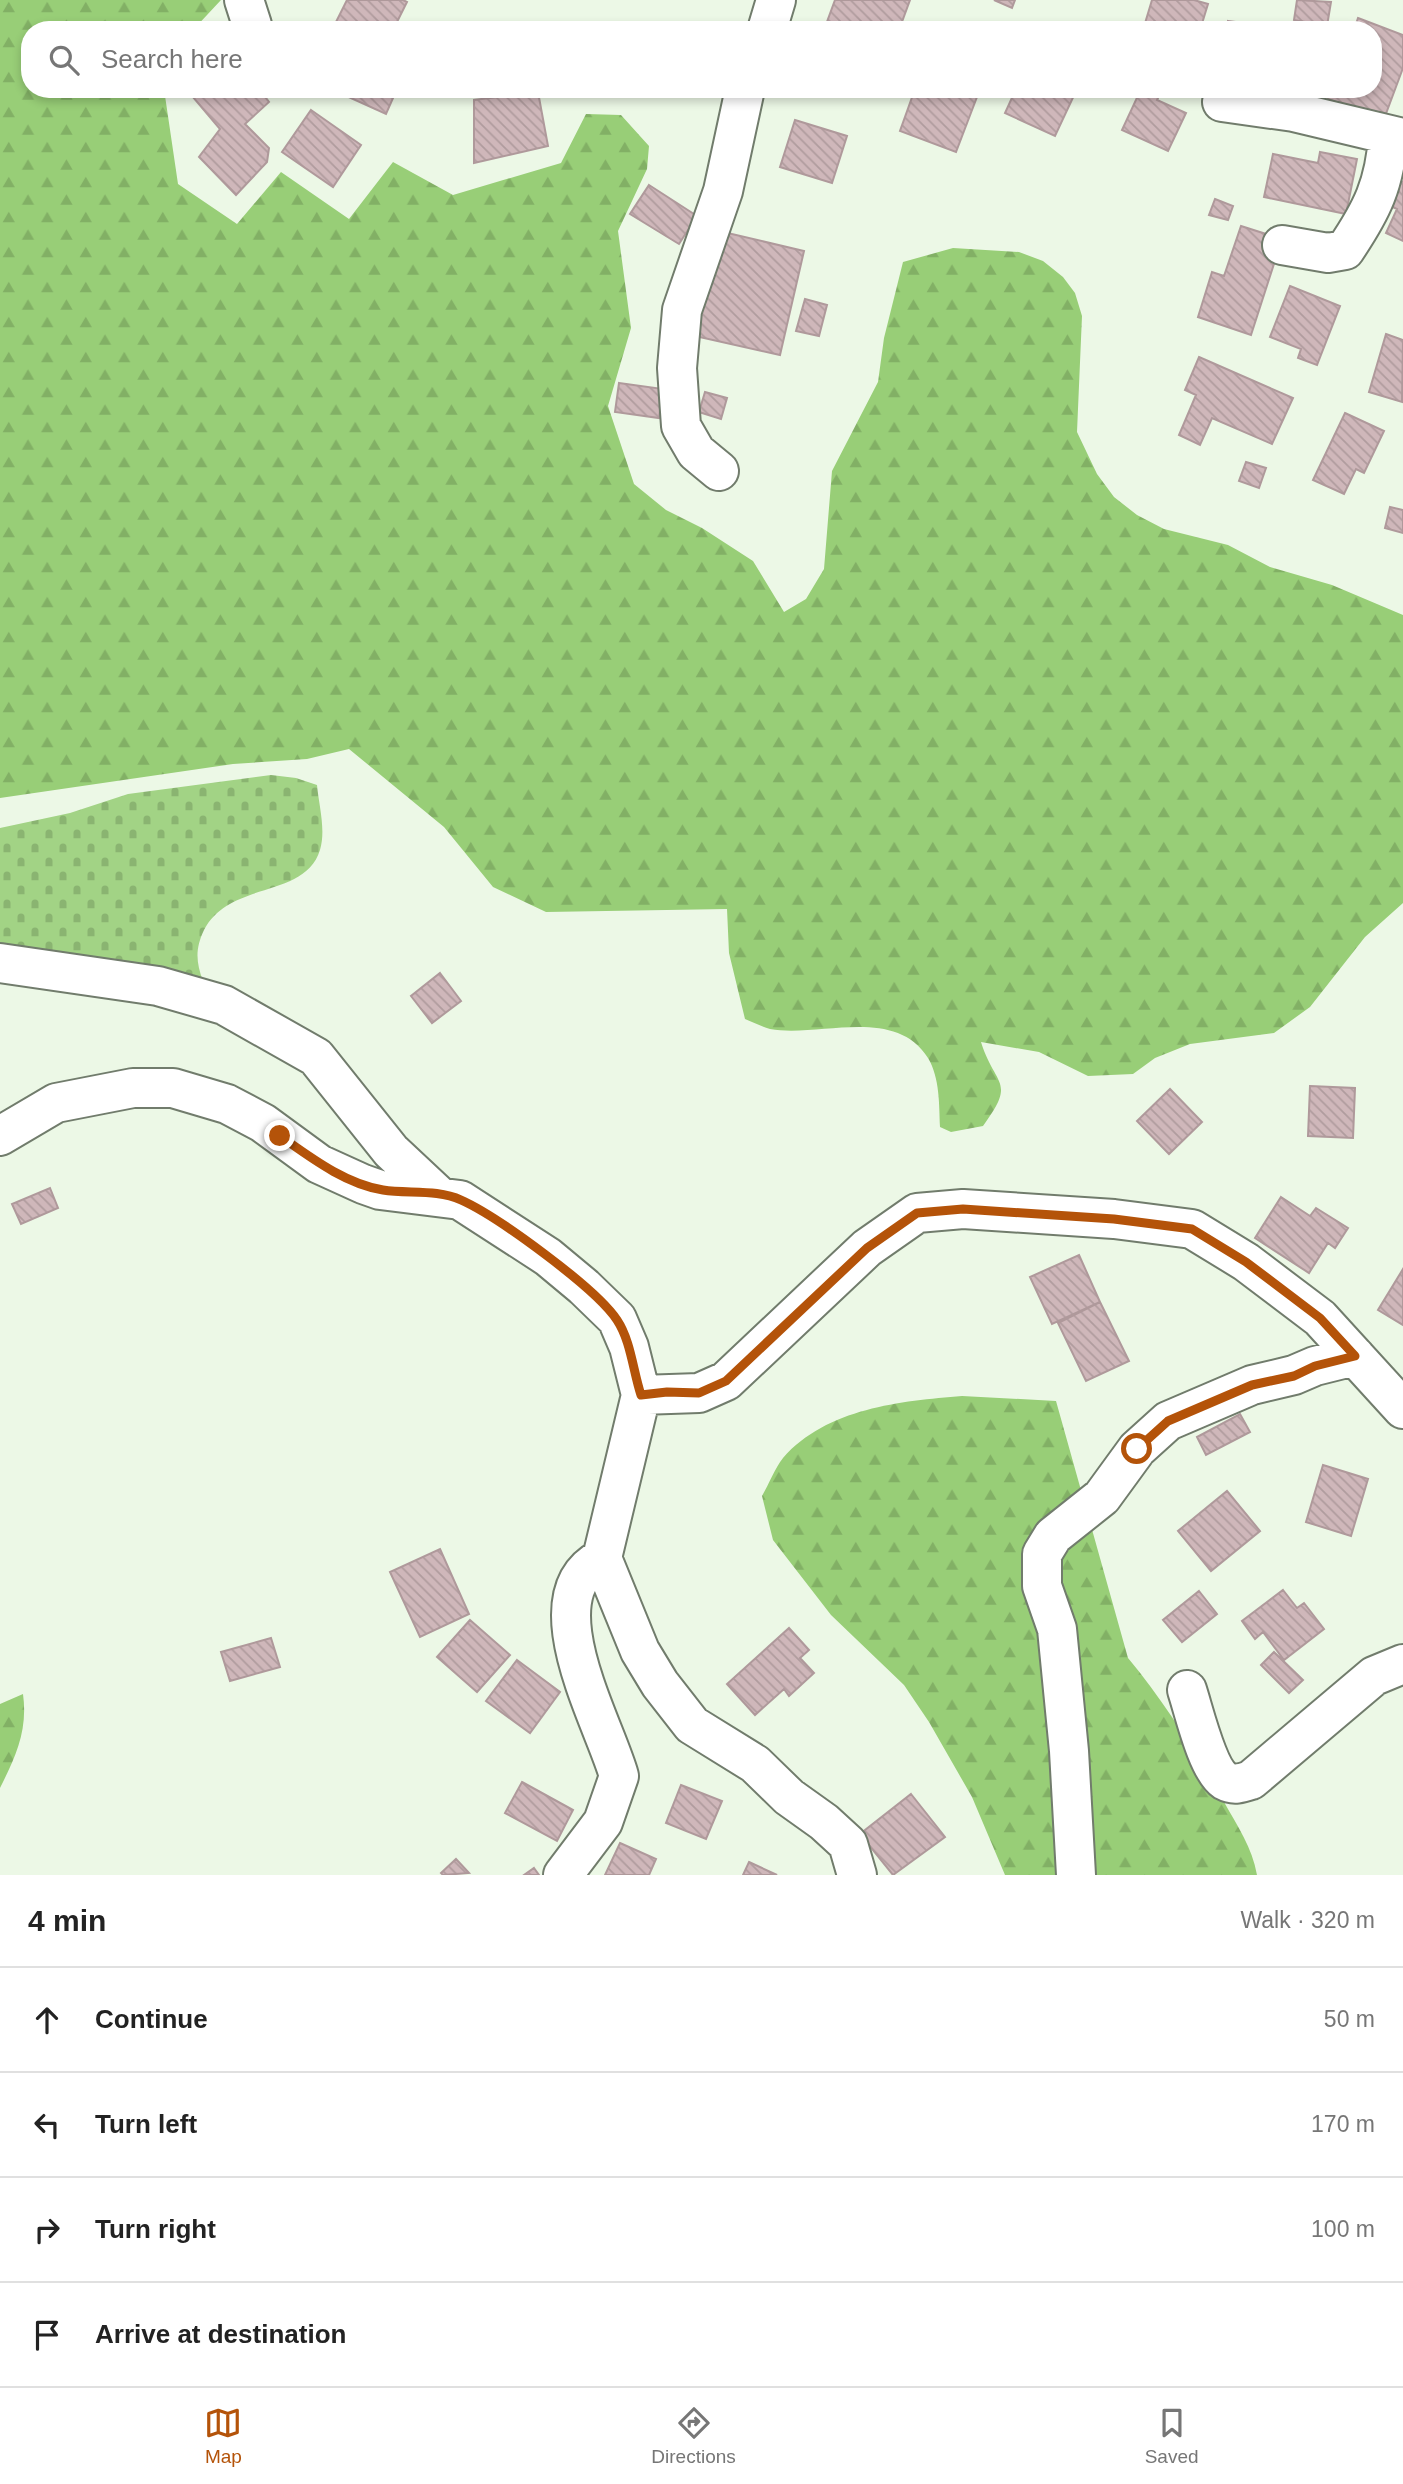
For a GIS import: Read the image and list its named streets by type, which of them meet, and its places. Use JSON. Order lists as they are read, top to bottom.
{
  "page": {
    "search": "Search here",
    "heading": ["4 min", "Walk · 320 m"],
    "list": [
      ["Continue", "50 m"],
      ["Turn left", "170 m"],
      ["Turn right", "100 m"],
      "Arrive at destination"
    ],
    "nav": ["Map", "Directions", "Saved"]
  }
}
